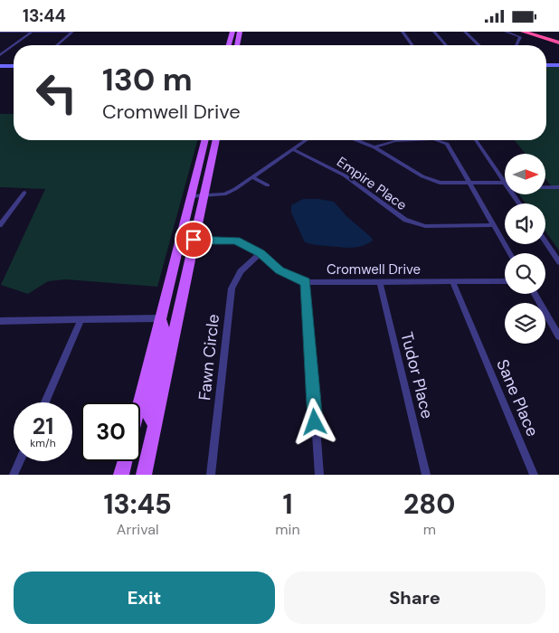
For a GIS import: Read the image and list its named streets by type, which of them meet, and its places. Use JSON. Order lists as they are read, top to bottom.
{
  "streets": {
    "street": [
      "Empire Place",
      "Cromwell Drive",
      "Fawn Circle",
      "Tudor Place",
      "Sane Place"
    ]
  },
  "crossings": [
    ["Cromwell Drive", "Fawn Circle"],
    ["Cromwell Drive", "Tudor Place"],
    ["Cromwell Drive", "Sane Place"]
  ],
  "north": "right",
  "page": {
    "status": "13:44",
    "turn": ["130 m", "Cromwell Drive"],
    "speed": "21 km/h",
    "limit": "30",
    "eta": [
      "13:45",
      "Arrival",
      "1",
      "min",
      "280",
      "m"
    ],
    "buttons": ["Exit", "Share"]
  }
}
